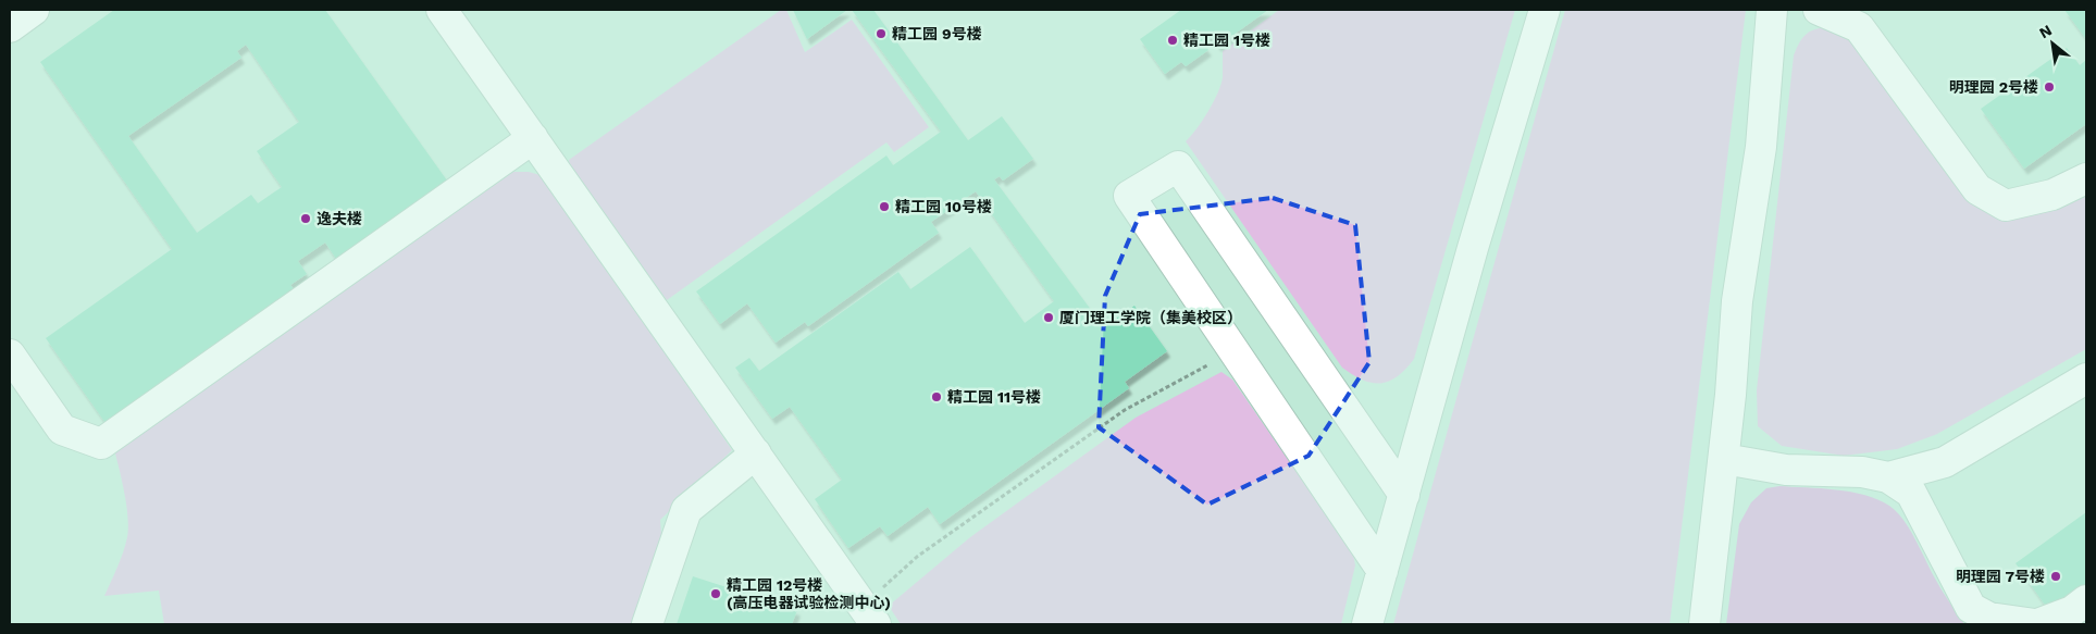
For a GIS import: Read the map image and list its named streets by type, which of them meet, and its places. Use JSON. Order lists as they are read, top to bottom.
{
  "places": [
    "精工园 9号楼",
    "精工园 1号楼",
    "明理园 2号楼",
    "精工园 10号楼",
    "逸夫楼",
    "厦门理工学院（集美校区）",
    "精工园 11号楼",
    "明理园 7号楼",
    "精工园 12号楼 (高压电器试验检测中心)"
  ],
  "north": "top left"
}
